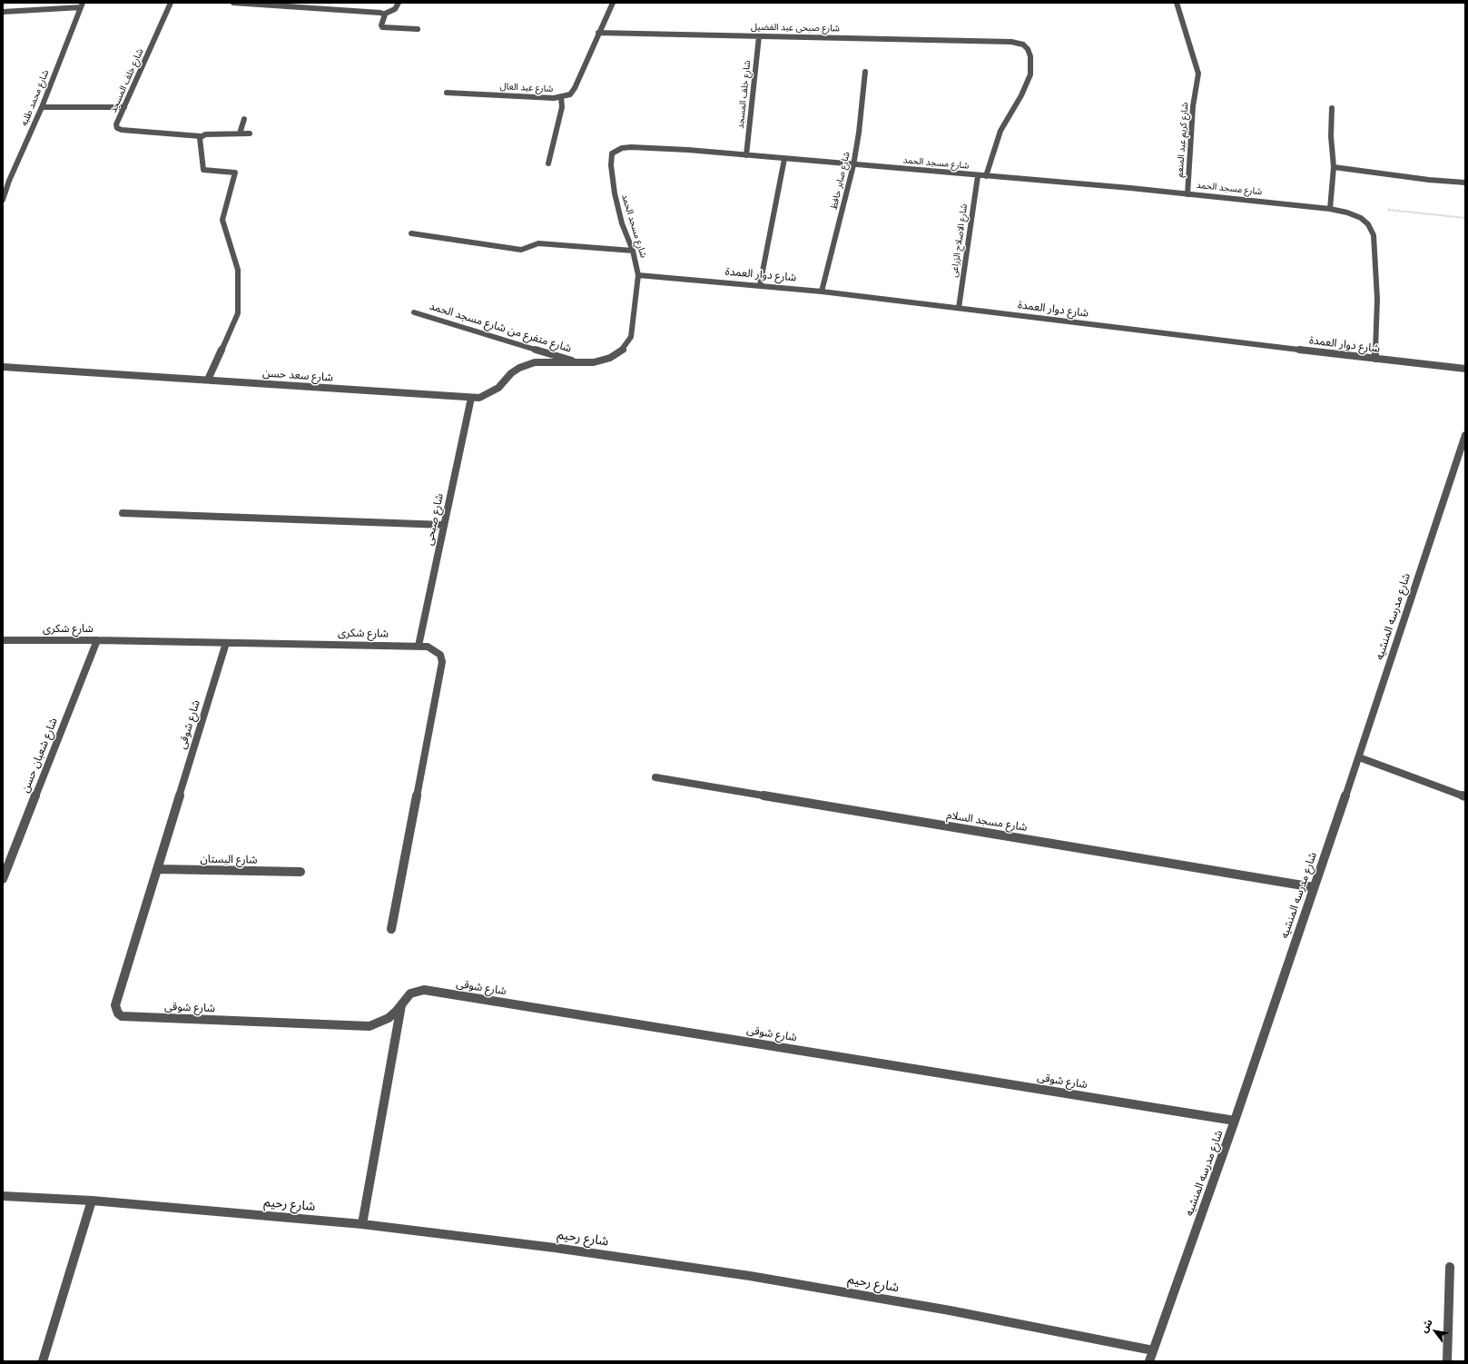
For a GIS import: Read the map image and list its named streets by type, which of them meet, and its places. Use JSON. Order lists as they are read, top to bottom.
{
  "streets": {
    "street": [
      "شارع صبحى عبد الفضيل",
      "شارع خلف المسجد",
      "شارع عبد العال",
      "شارع محمد طلبه",
      "شارع كريم عبد المنعم",
      "شارع مسجد الحمد",
      "شارع صابر حافظ",
      "شارع الاصلاح الزراعى",
      "شارع دوار العمدة",
      "شارع متفرع من شارع مسجد الحمد",
      "شارع سعد حسن",
      "شارع صبحى",
      "شارع مدرسه المنشيه",
      "شارع شكرى",
      "شارع شوقى",
      "شارع شعبان حسن",
      "شارع مسجد السلام",
      "شارع البستان",
      "شارع رحيم"
    ]
  },
  "crossings": [
    ["شارع صبحى عبد الفضيل", "شارع خلف المسجد"],
    ["شارع صبحى عبد الفضيل", "شارع مسجد الحمد"],
    ["شارع خلف المسجد", "شارع مسجد الحمد"],
    ["شارع كريم عبد المنعم", "شارع مسجد الحمد"],
    ["شارع مسجد الحمد", "شارع صابر حافظ"],
    ["شارع مسجد الحمد", "شارع الاصلاح الزراعى"],
    ["شارع مسجد الحمد", "شارع دوار العمدة"],
    ["شارع مسجد الحمد", "شارع متفرع من شارع مسجد الحمد"],
    ["شارع مسجد الحمد", "شارع سعد حسن"],
    ["شارع صابر حافظ", "شارع دوار العمدة"],
    ["شارع الاصلاح الزراعى", "شارع دوار العمدة"],
    ["شارع متفرع من شارع مسجد الحمد", "شارع سعد حسن"],
    ["شارع سعد حسن", "شارع صبحى"],
    ["شارع صبحى", "شارع شكرى"],
    ["شارع مدرسه المنشيه", "شارع شوقى"],
    ["شارع مدرسه المنشيه", "شارع مسجد السلام"],
    ["شارع مدرسه المنشيه", "شارع رحيم"],
    ["شارع شكرى", "شارع شوقى"],
    ["شارع شكرى", "شارع شعبان حسن"],
    ["شارع شوقى", "شارع البستان"]
  ],
  "north": "top left"
}
